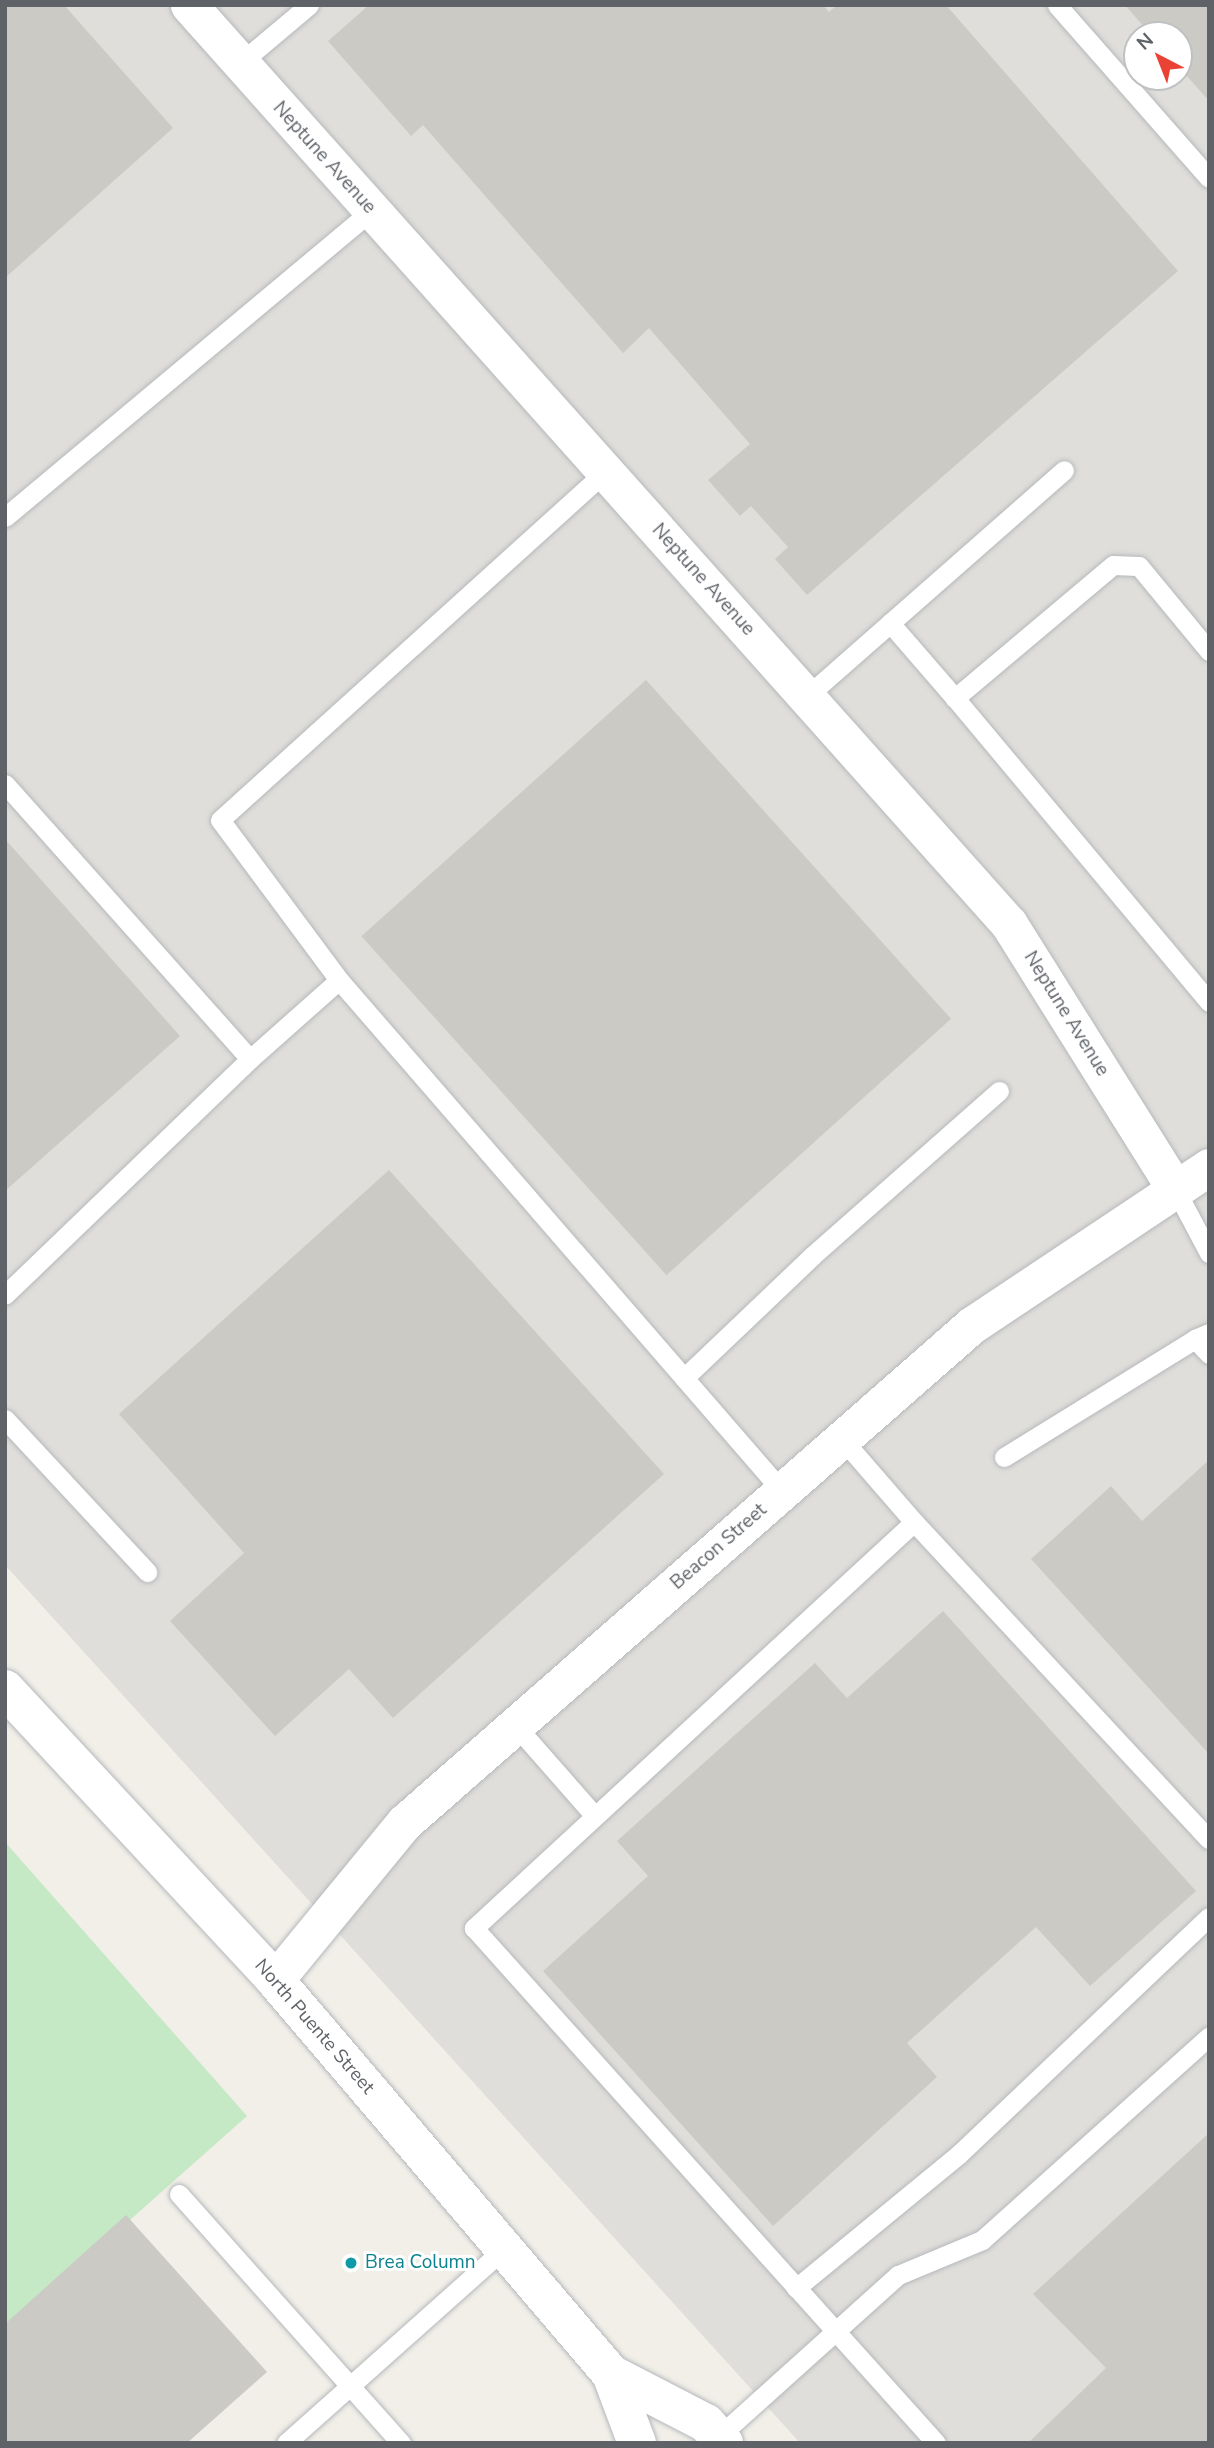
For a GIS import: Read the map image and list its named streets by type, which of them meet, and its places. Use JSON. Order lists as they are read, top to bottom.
{
  "streets": {
    "street": ["Neptune Avenue", "Beacon Street", "North Puente Street"]
  },
  "crossings": [
    ["Neptune Avenue", "Beacon Street"],
    ["Beacon Street", "North Puente Street"]
  ],
  "places": ["Brea Column"],
  "north": "top left"
}
